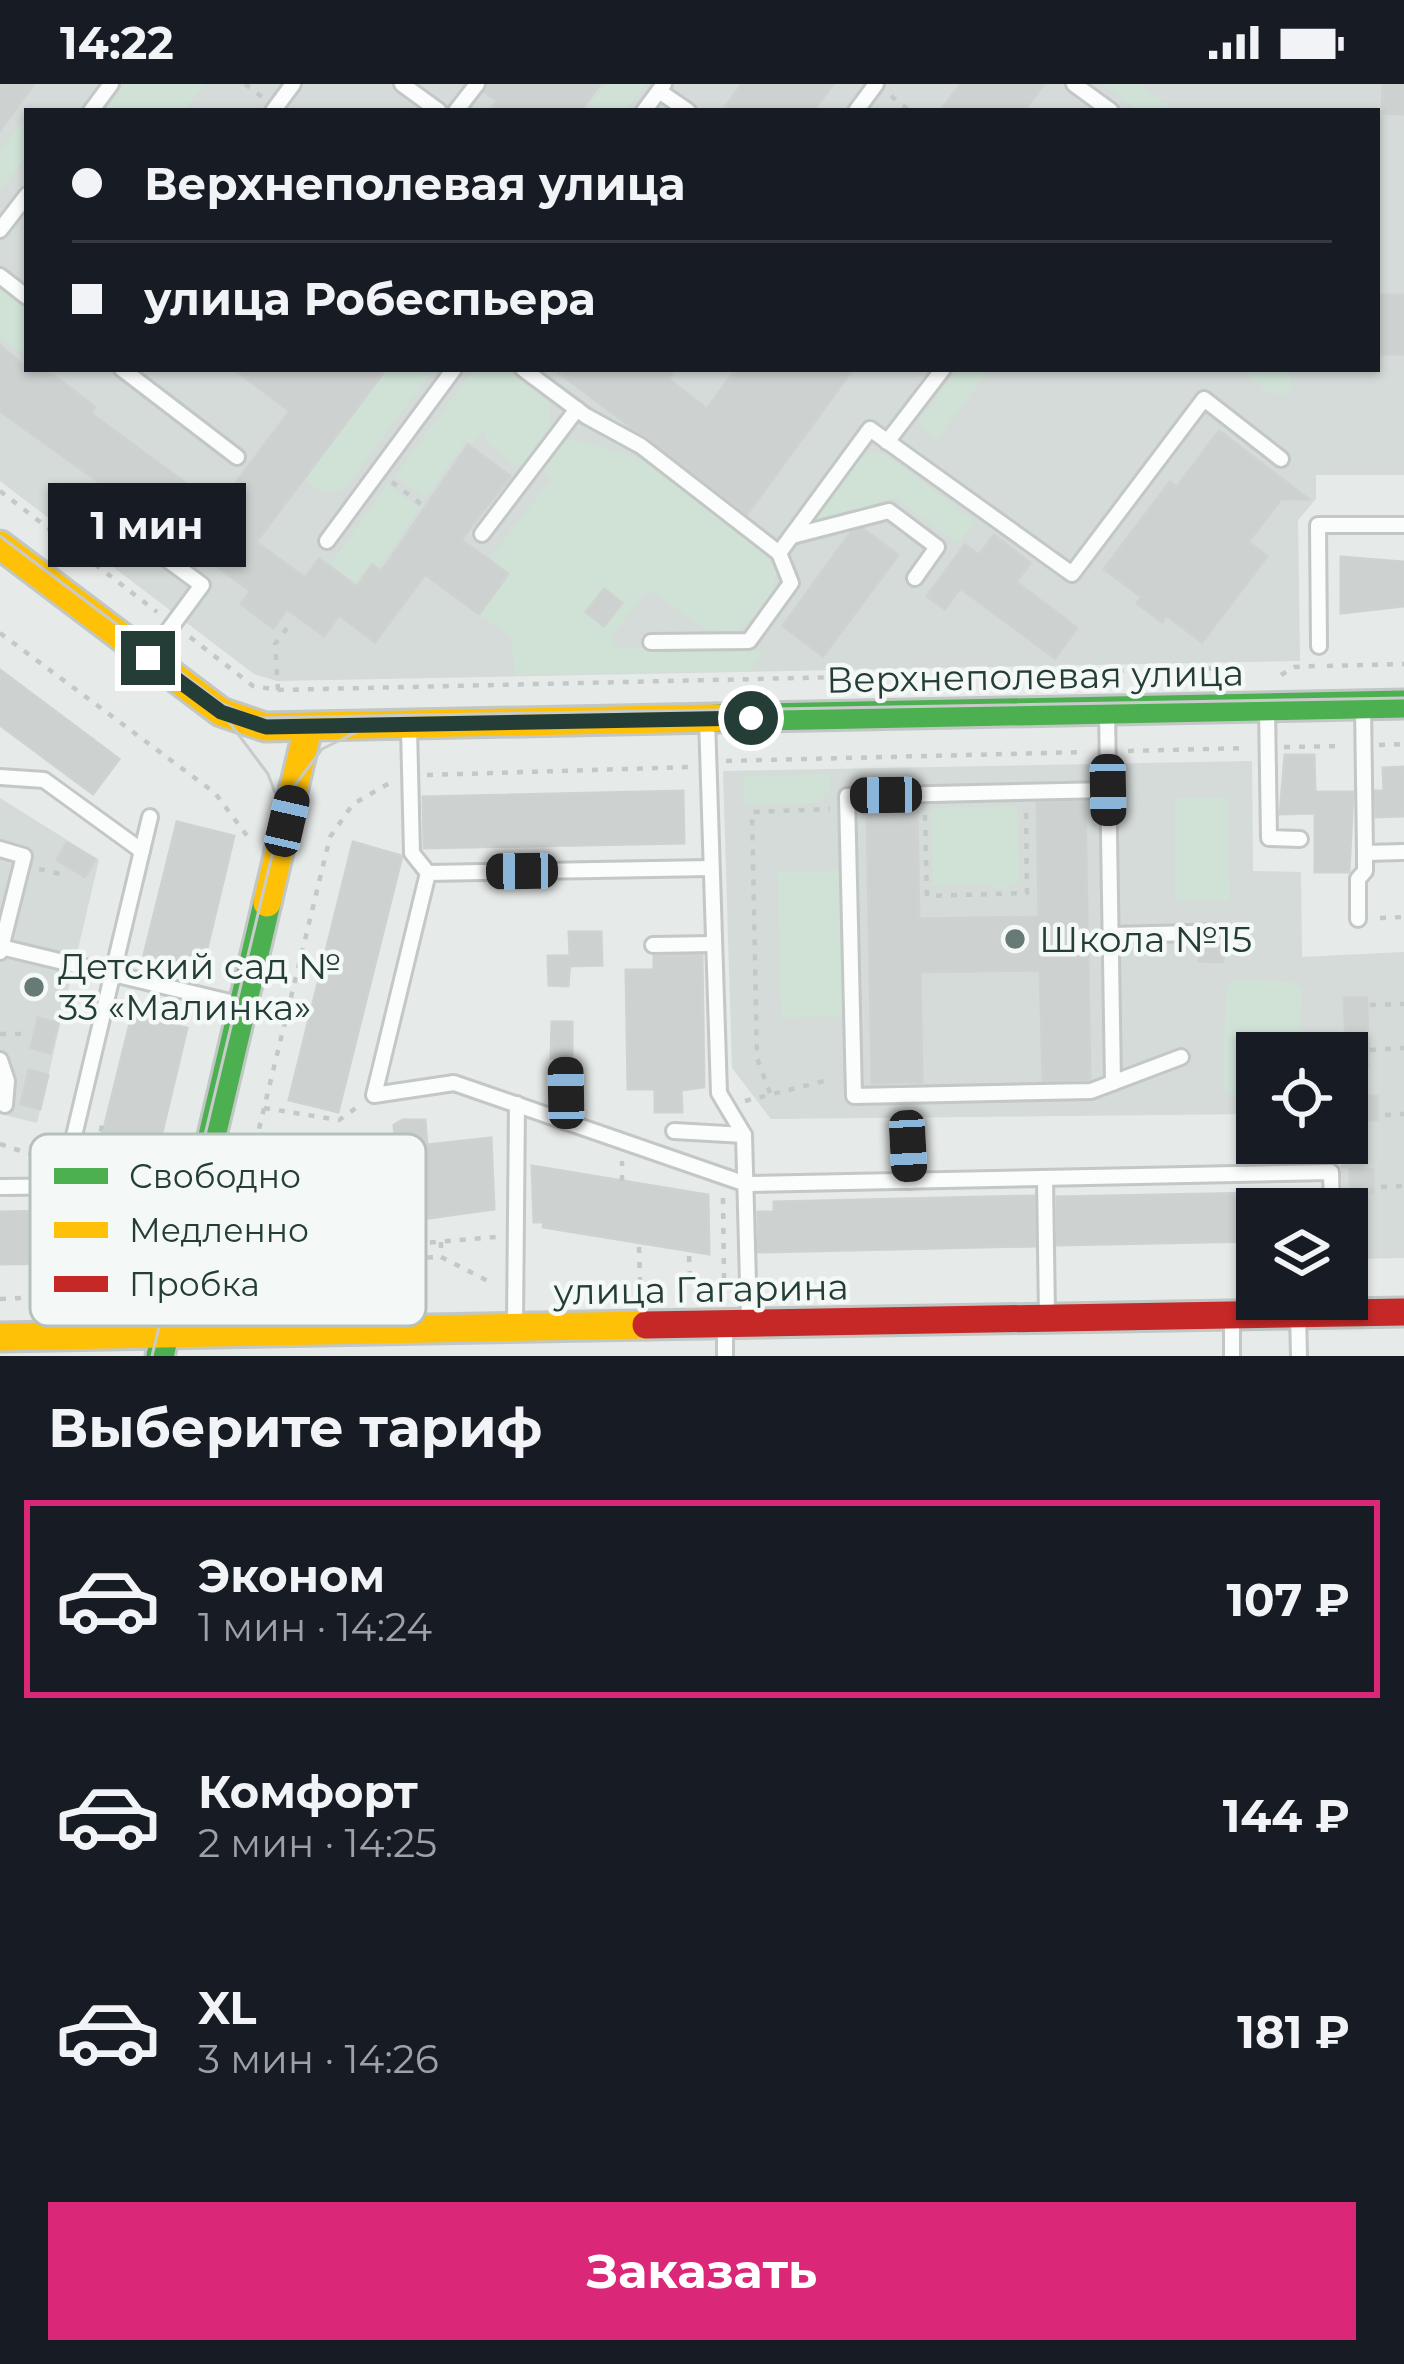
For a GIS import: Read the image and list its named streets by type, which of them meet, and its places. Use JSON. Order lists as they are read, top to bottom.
{
  "streets": {
    "street": ["Верхнеполевая улица", "улица Гагарина"]
  },
  "places": ["Школа №15", "Детский сад № 33 «Малинка»"],
  "legend": ["Свободно", "Медленно", "Пробка"],
  "page": {
    "status": "14:22",
    "banner": ["Верхнеполевая улица", "улица Робеспьера"],
    "bubble": "1 мин",
    "heading": "Выберите тариф",
    "list": [
      {
        "name": "Эконом",
        "note": "1 мин · 14:24",
        "value": "107 ₽"
      },
      {
        "name": "Комфорт",
        "note": "2 мин · 14:25",
        "value": "144 ₽"
      },
      {
        "name": "XL",
        "note": "3 мин · 14:26",
        "value": "181 ₽"
      }
    ],
    "buttons": "Заказать"
  }
}
